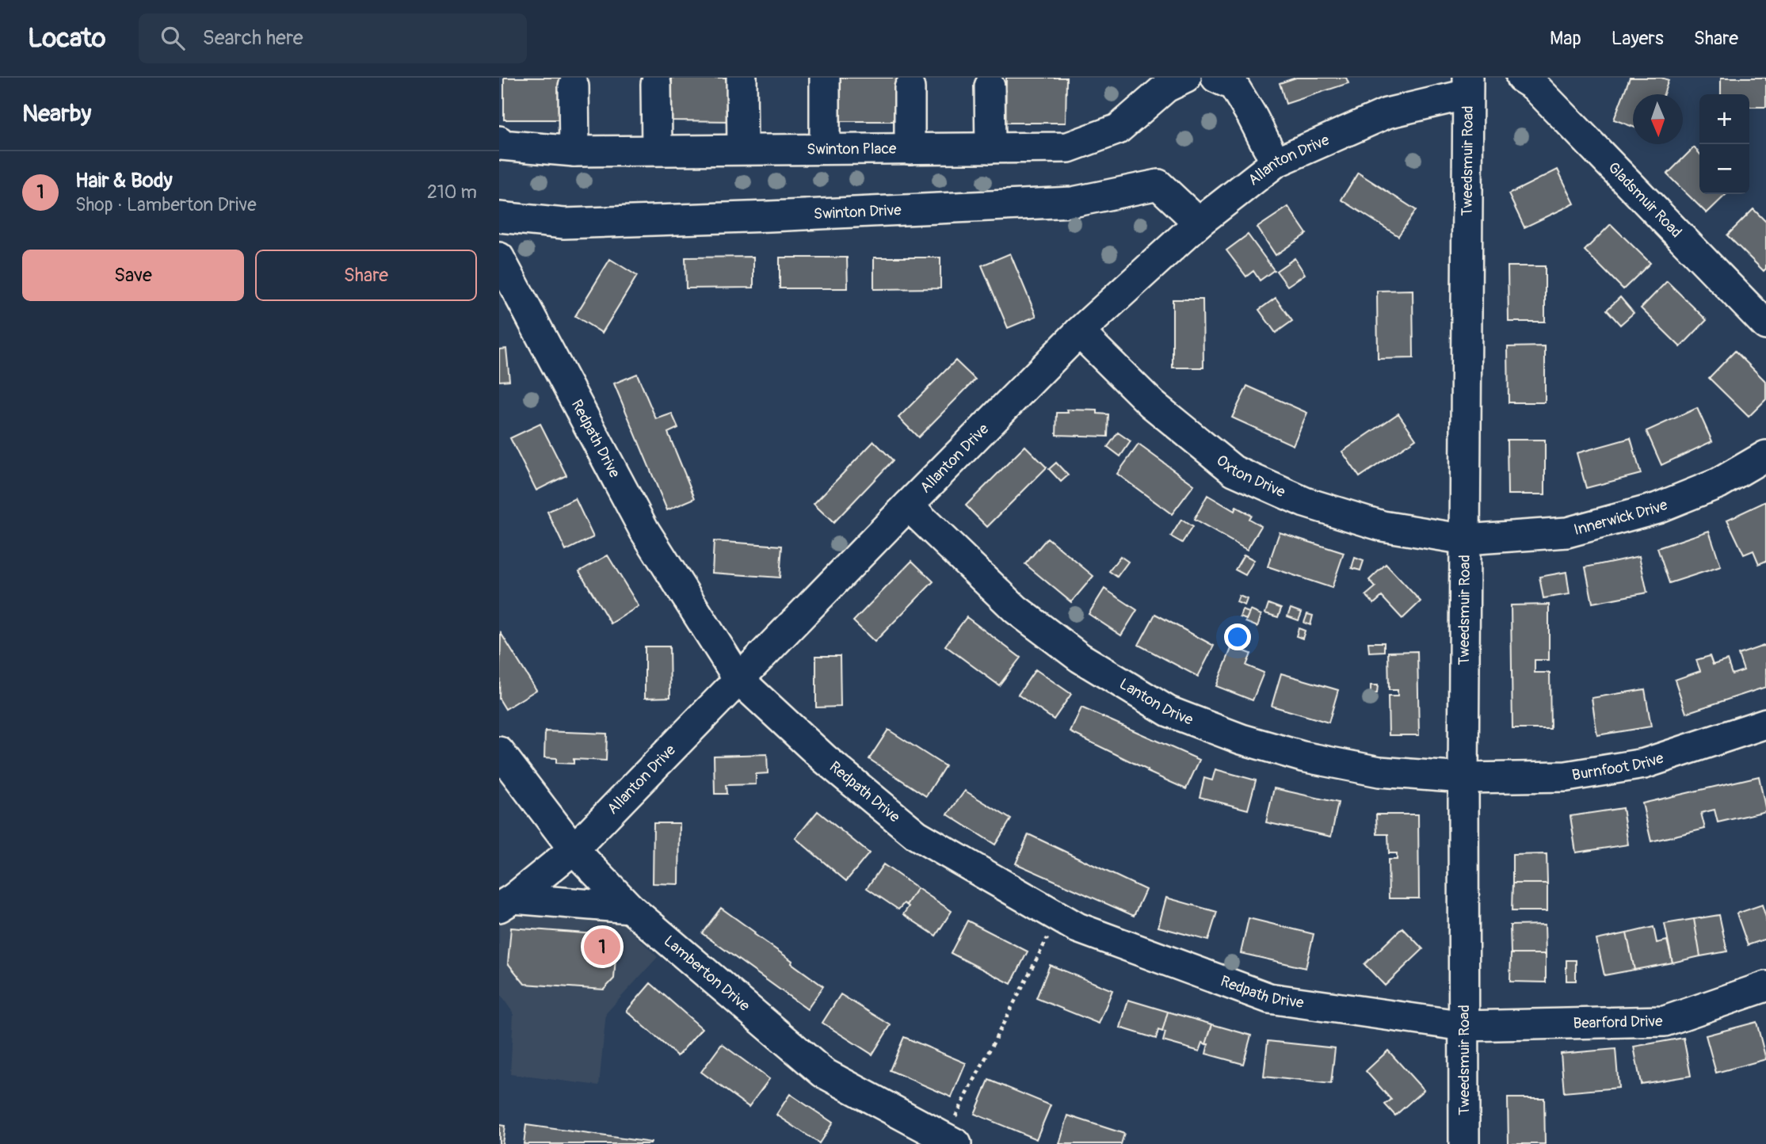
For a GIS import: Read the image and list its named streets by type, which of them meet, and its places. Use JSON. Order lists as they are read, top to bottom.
{
  "streets": {
    "street": [
      "Swinton Place",
      "Allanton Drive",
      "Tweedsmuir Road",
      "Gladsmuir Road",
      "Swinton Drive",
      "Redpath Drive",
      "Oxton Drive",
      "Innerwick Drive",
      "Lanton Drive",
      "Burnfoot Drive",
      "Lamberton Drive",
      "Bearford Drive"
    ]
  },
  "crossings": [
    ["Allanton Drive", "Tweedsmuir Road"],
    ["Allanton Drive", "Swinton Drive"],
    ["Allanton Drive", "Redpath Drive"],
    ["Allanton Drive", "Oxton Drive"],
    ["Allanton Drive", "Lanton Drive"],
    ["Allanton Drive", "Lamberton Drive"],
    ["Tweedsmuir Road", "Redpath Drive"],
    ["Tweedsmuir Road", "Oxton Drive"],
    ["Tweedsmuir Road", "Innerwick Drive"],
    ["Tweedsmuir Road", "Lanton Drive"],
    ["Tweedsmuir Road", "Burnfoot Drive"],
    ["Tweedsmuir Road", "Bearford Drive"],
    ["Redpath Drive", "Bearford Drive"],
    ["Oxton Drive", "Innerwick Drive"],
    ["Lanton Drive", "Burnfoot Drive"]
  ],
  "north": "bottom",
  "page": {
    "header": "Locato",
    "search": "Search here",
    "nav": ["Map", "Layers", "Share"],
    "heading": "Nearby",
    "map_buttons": ["+", "−"],
    "list": [
      {
        "mark": "1",
        "name": "Hair & Body",
        "note": "Shop · Lamberton Drive",
        "value": "210 m"
      }
    ],
    "buttons": ["Save", "Share"],
    "pins": "1"
  }
}
